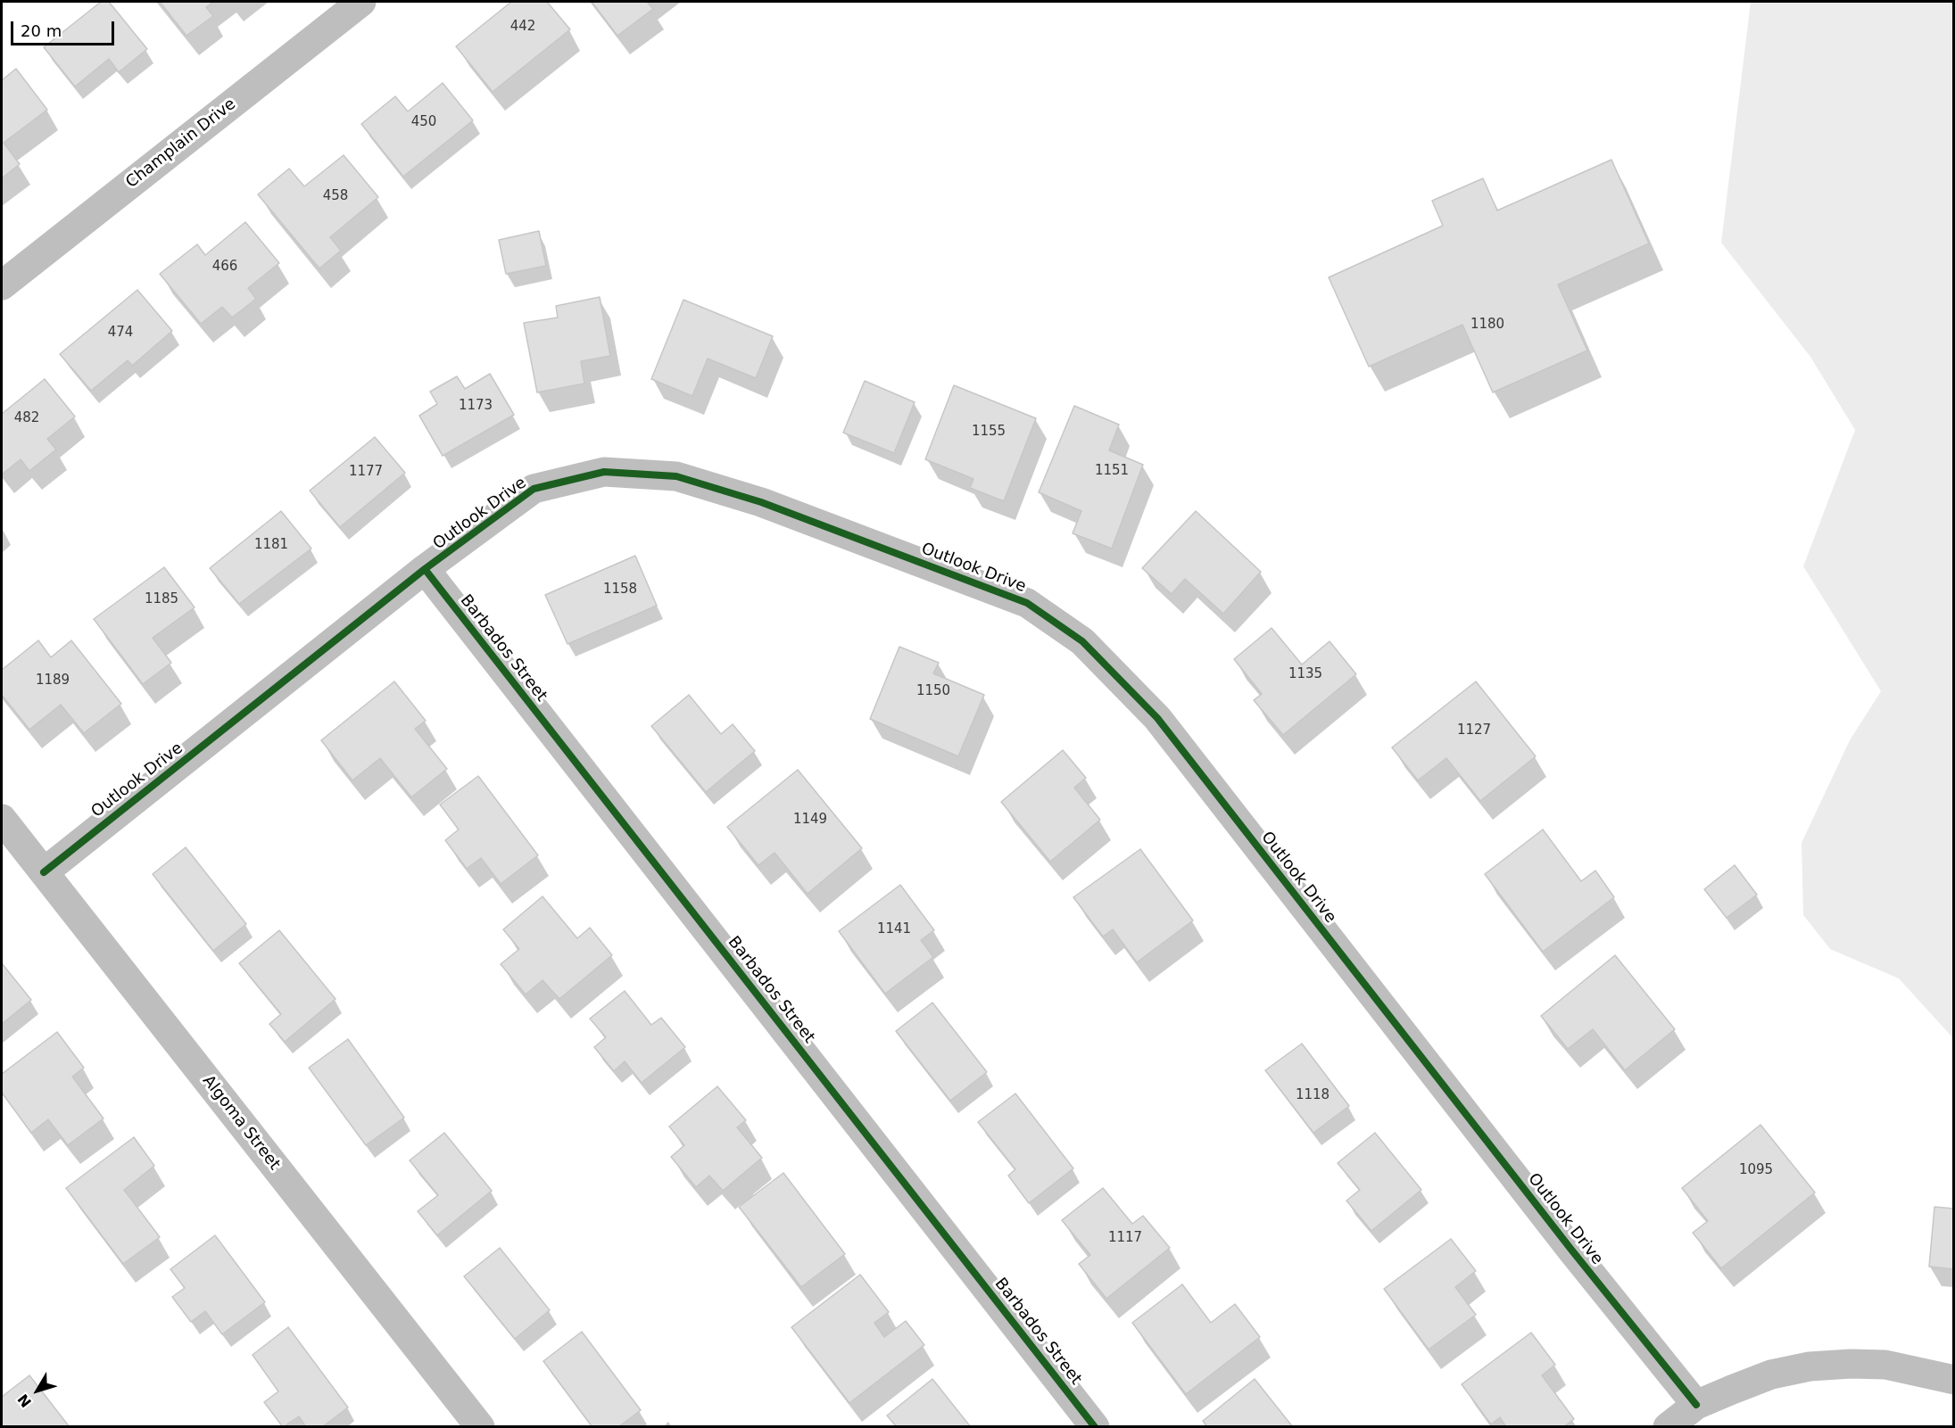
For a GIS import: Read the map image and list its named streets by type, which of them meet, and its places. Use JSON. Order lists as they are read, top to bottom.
{
  "streets": {
    "street": [
      "Champlain Drive",
      "Outlook Drive",
      "Barbados Street",
      "Algoma Street"
    ]
  },
  "crossings": [
    ["Outlook Drive", "Barbados Street"],
    ["Outlook Drive", "Algoma Street"]
  ],
  "house_numbers": [
    "442",
    "450",
    "458",
    "466",
    "1180",
    "474",
    "1173",
    "482",
    "1155",
    "1151",
    "1177",
    "1181",
    "1158",
    "1185",
    "1135",
    "1189",
    "1150",
    "1127",
    "1149",
    "1141",
    "1118",
    "1095",
    "1117"
  ],
  "scale_bar": "20 m",
  "north": "bottom left"
}
